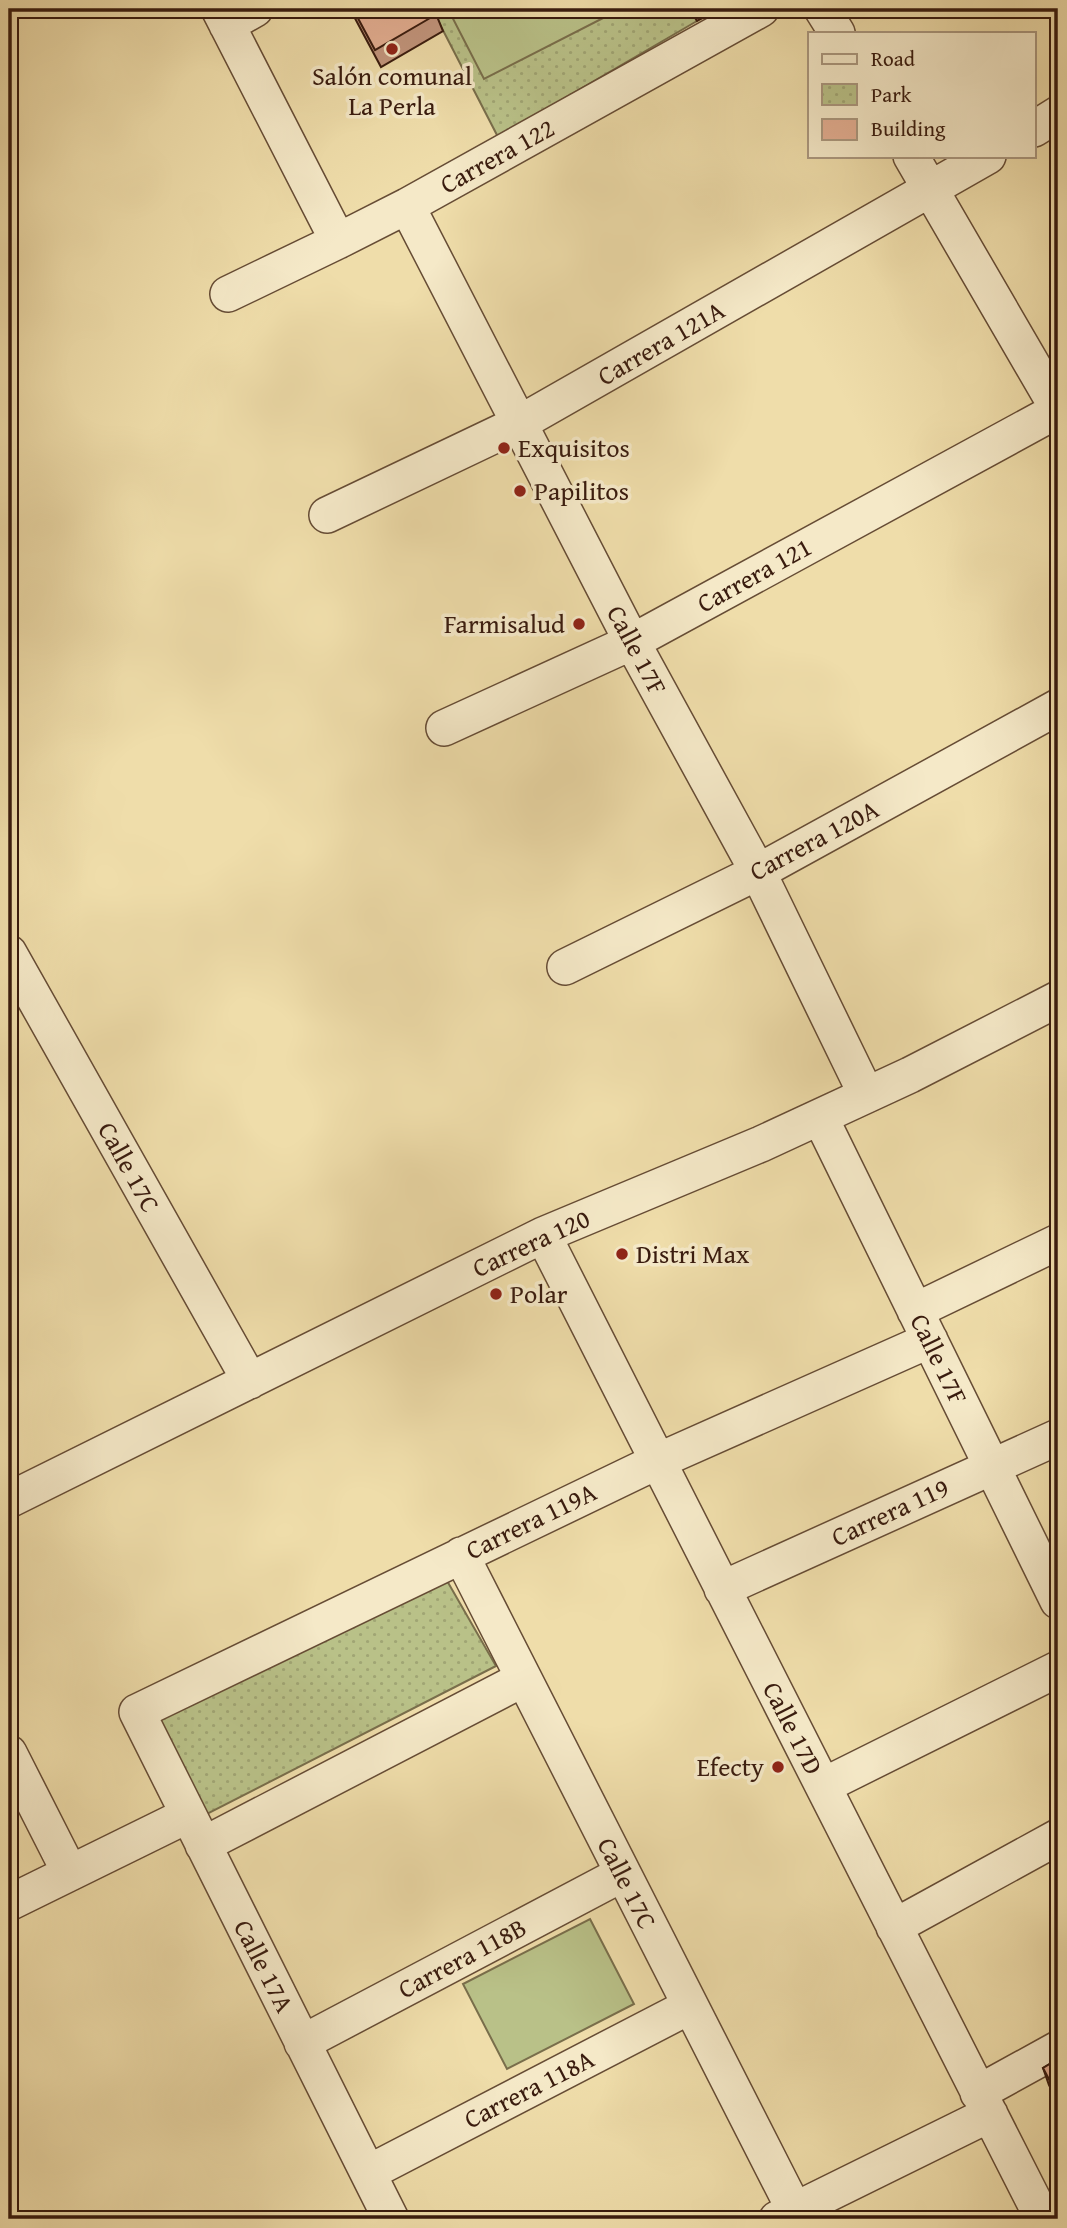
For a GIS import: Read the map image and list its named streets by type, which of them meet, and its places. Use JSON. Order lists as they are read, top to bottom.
{
  "streets": {
    "street": [
      "Carrera 122",
      "Carrera 121A",
      "Carrera 121",
      "Calle 17F",
      "Carrera 120A",
      "Calle 17C",
      "Carrera 120",
      "Carrera 119",
      "Carrera 119A",
      "Calle 17D",
      "Carrera 118B",
      "Calle 17A",
      "Carrera 118A"
    ]
  },
  "crossings": [
    ["Carrera 122", "Calle 17F"],
    ["Carrera 121A", "Calle 17F"],
    ["Carrera 121", "Calle 17F"],
    ["Calle 17F", "Carrera 120A"],
    ["Calle 17F", "Carrera 120"],
    ["Calle 17F", "Carrera 119"],
    ["Calle 17F", "Carrera 119A"],
    ["Calle 17C", "Carrera 120"],
    ["Calle 17C", "Carrera 119A"],
    ["Calle 17C", "Carrera 118B"],
    ["Calle 17C", "Carrera 118A"],
    ["Carrera 120", "Calle 17D"],
    ["Carrera 119", "Calle 17D"],
    ["Carrera 119A", "Calle 17D"],
    ["Carrera 119A", "Calle 17A"],
    ["Carrera 118B", "Calle 17A"],
    ["Calle 17A", "Carrera 118A"]
  ],
  "places": [
    "Salón comunal La Perla",
    "Exquisitos",
    "Papilitos",
    "Farmisalud",
    "Distri Max",
    "Polar",
    "Efecty"
  ],
  "legend": ["Road", "Park", "Building"]
}
